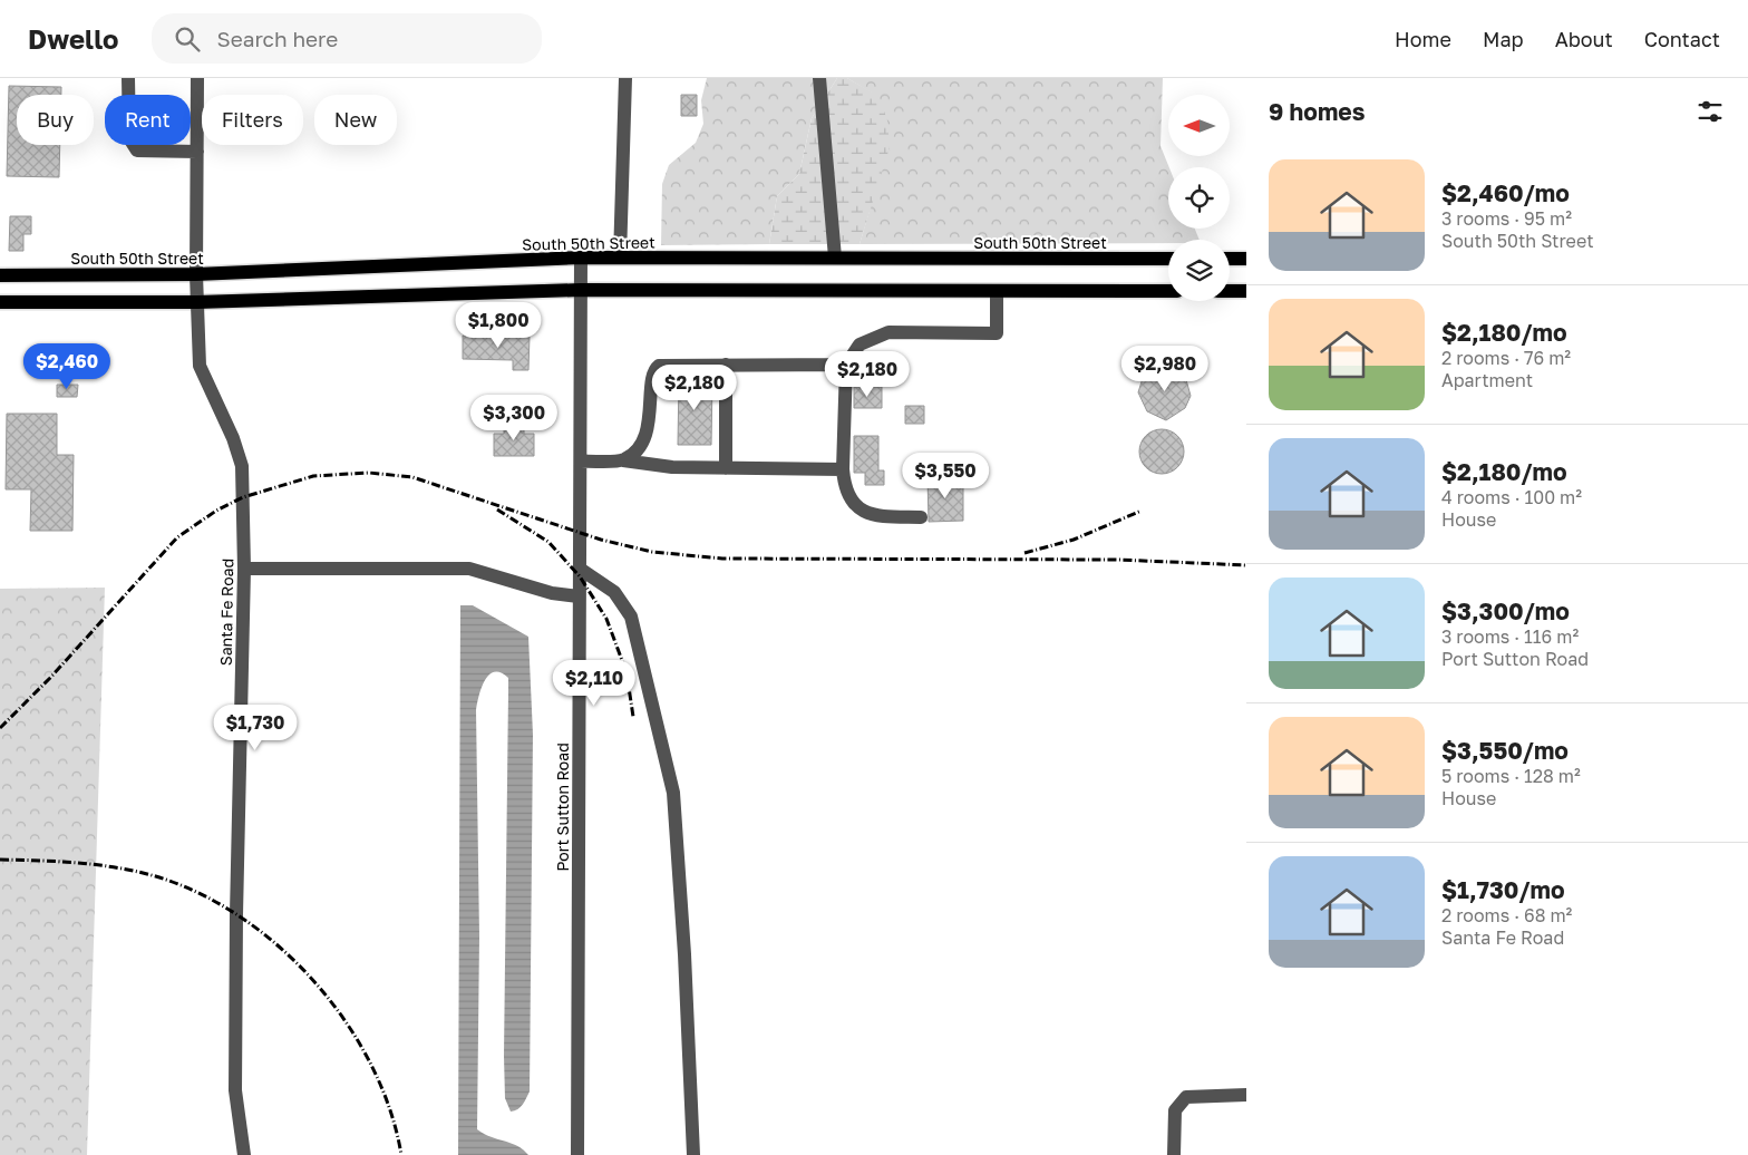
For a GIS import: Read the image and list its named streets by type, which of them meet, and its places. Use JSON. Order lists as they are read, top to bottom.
{
  "streets": {
    "main road": ["South 50th Street"],
    "street": ["Santa Fe Road", "Port Sutton Road"]
  },
  "crossings": [
    ["South 50th Street", "Santa Fe Road"],
    ["South 50th Street", "Port Sutton Road"]
  ],
  "north": "left",
  "page": {
    "header": "Dwello",
    "search": "Search here",
    "nav": [
      "Home",
      "Map",
      "About",
      "Contact"
    ],
    "heading": "9 homes",
    "chip": [
      "Buy",
      "Rent",
      "Filters",
      "New"
    ],
    "list": [
      {
        "name": "$2,460/mo",
        "note": "3 rooms · 95 m² · South 50th Street"
      },
      {
        "name": "$2,180/mo",
        "note": "2 rooms · 76 m² · Apartment"
      },
      {
        "name": "$2,180/mo",
        "note": "4 rooms · 100 m² · House"
      },
      {
        "name": "$3,300/mo",
        "note": "3 rooms · 116 m² · Port Sutton Road"
      },
      {
        "name": "$3,550/mo",
        "note": "5 rooms · 128 m² · House"
      },
      {
        "name": "$1,730/mo",
        "note": "2 rooms · 68 m² · Santa Fe Road"
      }
    ],
    "price": [
      "$1,800",
      "$2,460",
      "$2,980",
      "$2,180",
      "$2,180",
      "$3,300",
      "$3,550",
      "$2,110",
      "$1,730"
    ]
  }
}
